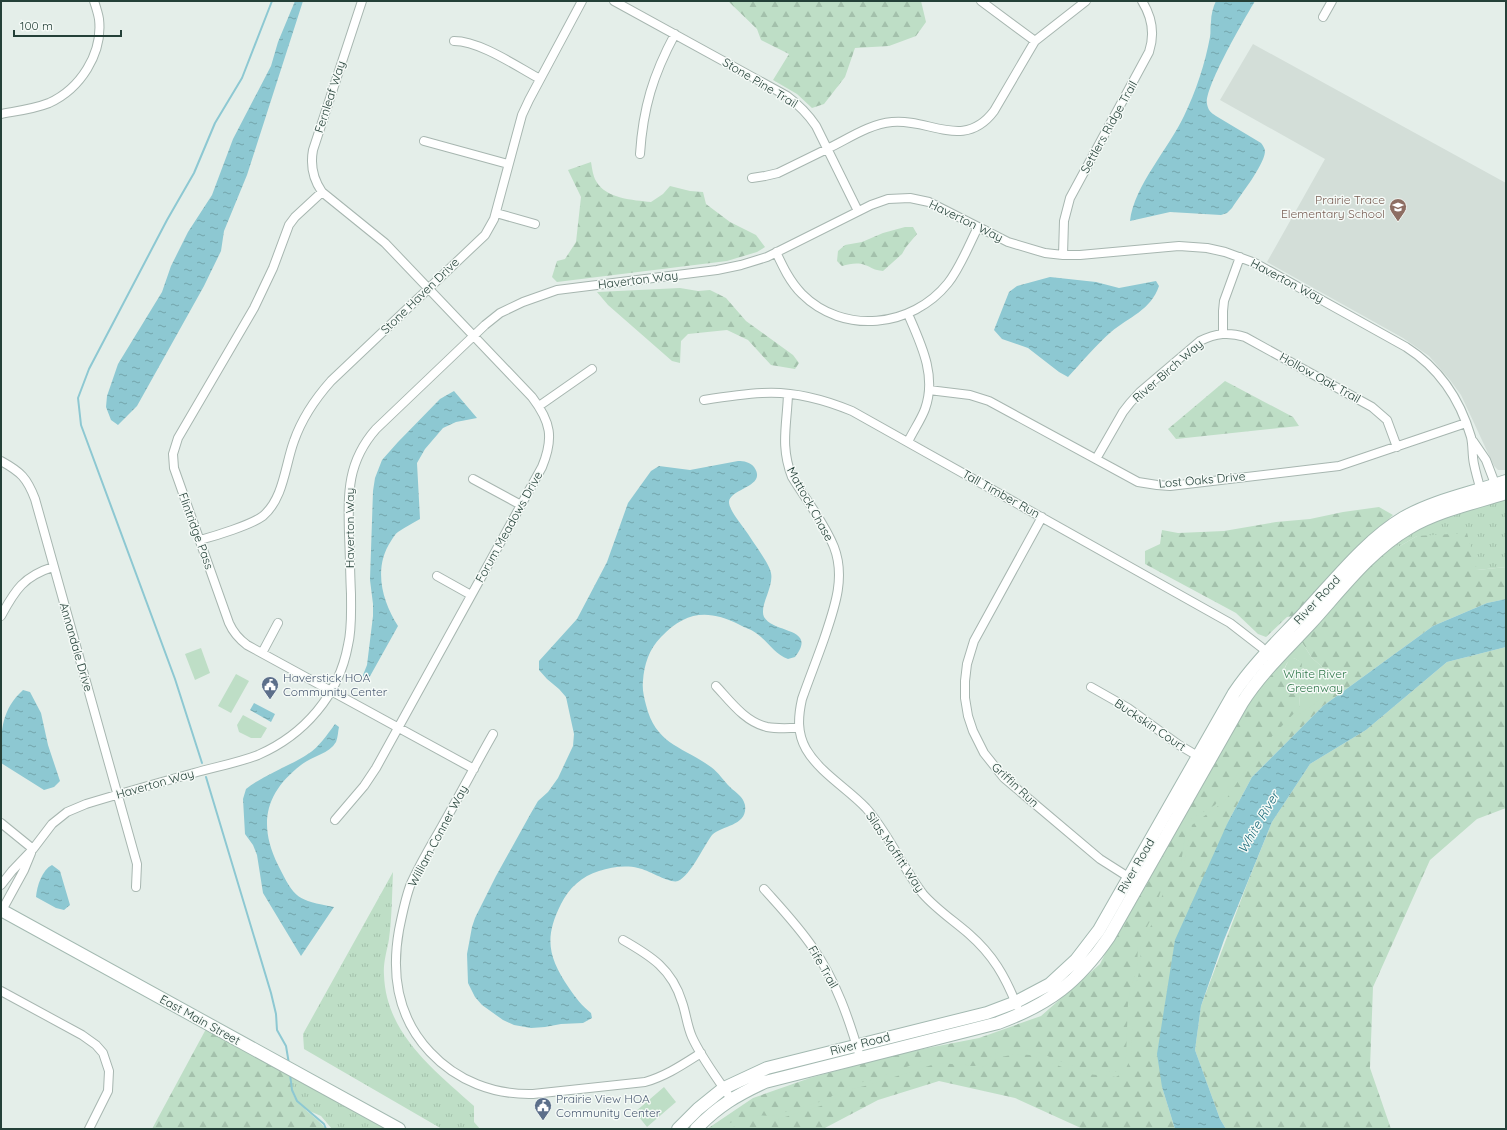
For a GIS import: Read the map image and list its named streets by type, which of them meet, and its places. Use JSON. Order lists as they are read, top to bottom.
{
  "streets": {
    "main road": ["River Road", "East Main Street"],
    "street": [
      "Stone Pine Trail",
      "Fernleaf Way",
      "Settlers Ridge Trail",
      "Haverton Way",
      "Stone Haven Drive",
      "River Birch Way",
      "Hollow Oak Trail",
      "Lost Oaks Drive",
      "Tall Timber Run",
      "Mattock Chase",
      "Forum Meadows Drive",
      "Flintridge Pass",
      "Annandale Drive",
      "Buckskin Court",
      "Griffin Run",
      "William Conner Way",
      "Silas Moffitt Way",
      "Fife Trail"
    ]
  },
  "crossings": [
    ["Stone Pine Trail", "Haverton Way"],
    ["Fernleaf Way", "Forum Meadows Drive"],
    ["Fernleaf Way", "Flintridge Pass"],
    ["Settlers Ridge Trail", "Haverton Way"],
    ["Haverton Way", "Lost Oaks Drive"],
    ["Haverton Way", "Forum Meadows Drive"],
    ["Haverton Way", "Flintridge Pass"],
    ["Haverton Way", "River Road"],
    ["Haverton Way", "Annandale Drive"],
    ["Haverton Way", "East Main Street"],
    ["Stone Haven Drive", "Forum Meadows Drive"],
    ["Stone Haven Drive", "Flintridge Pass"],
    ["River Birch Way", "Hollow Oak Trail"],
    ["River Birch Way", "Lost Oaks Drive"],
    ["Hollow Oak Trail", "Lost Oaks Drive"],
    ["Tall Timber Run", "Mattock Chase"],
    ["Tall Timber Run", "River Road"],
    ["Tall Timber Run", "Griffin Run"],
    ["Mattock Chase", "Silas Moffitt Way"],
    ["Forum Meadows Drive", "Flintridge Pass"],
    ["Flintridge Pass", "William Conner Way"],
    ["River Road", "Buckskin Court"],
    ["River Road", "Griffin Run"],
    ["River Road", "Silas Moffitt Way"],
    ["River Road", "Fife Trail"]
  ],
  "water": ["White River"],
  "parks": ["White River Greenway"],
  "places": {
    "school or university": ["Prairie Trace Elementary School"],
    "public building": ["Haverstick HOA Community Center", "Prairie View HOA Community Center"]
  },
  "scale_bar": "100 m"
}
